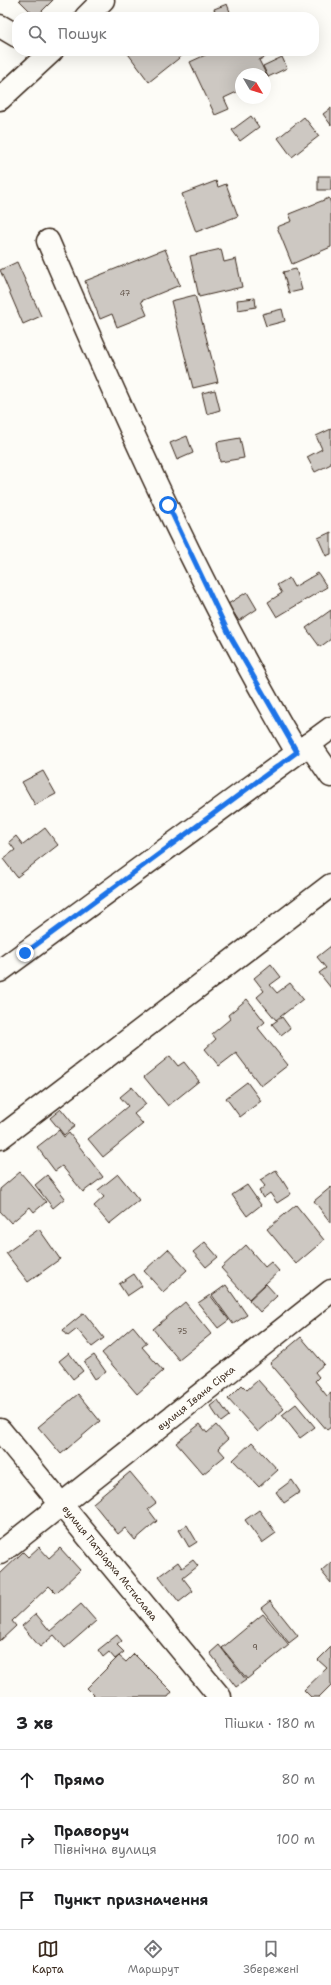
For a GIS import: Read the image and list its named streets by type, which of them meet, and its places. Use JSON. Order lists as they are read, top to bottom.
{
  "streets": {
    "street": ["вулиця Івана Сірка", "вулиця Патріарха Мстислава"]
  },
  "crossings": [
    ["вулиця Івана Сірка", "вулиця Патріарха Мстислава"]
  ],
  "house_numbers": ["47", "75", "9"],
  "north": "bottom right",
  "page": {
    "search": "Пошук",
    "heading": ["3 хв", "Пішки · 180 m"],
    "list": [
      ["Прямо", "80 m"],
      ["Праворуч", "Північна вулиця", "100 m"],
      "Пункт призначення"
    ],
    "nav": ["Карта", "Маршрут", "Збережені"]
  }
}
